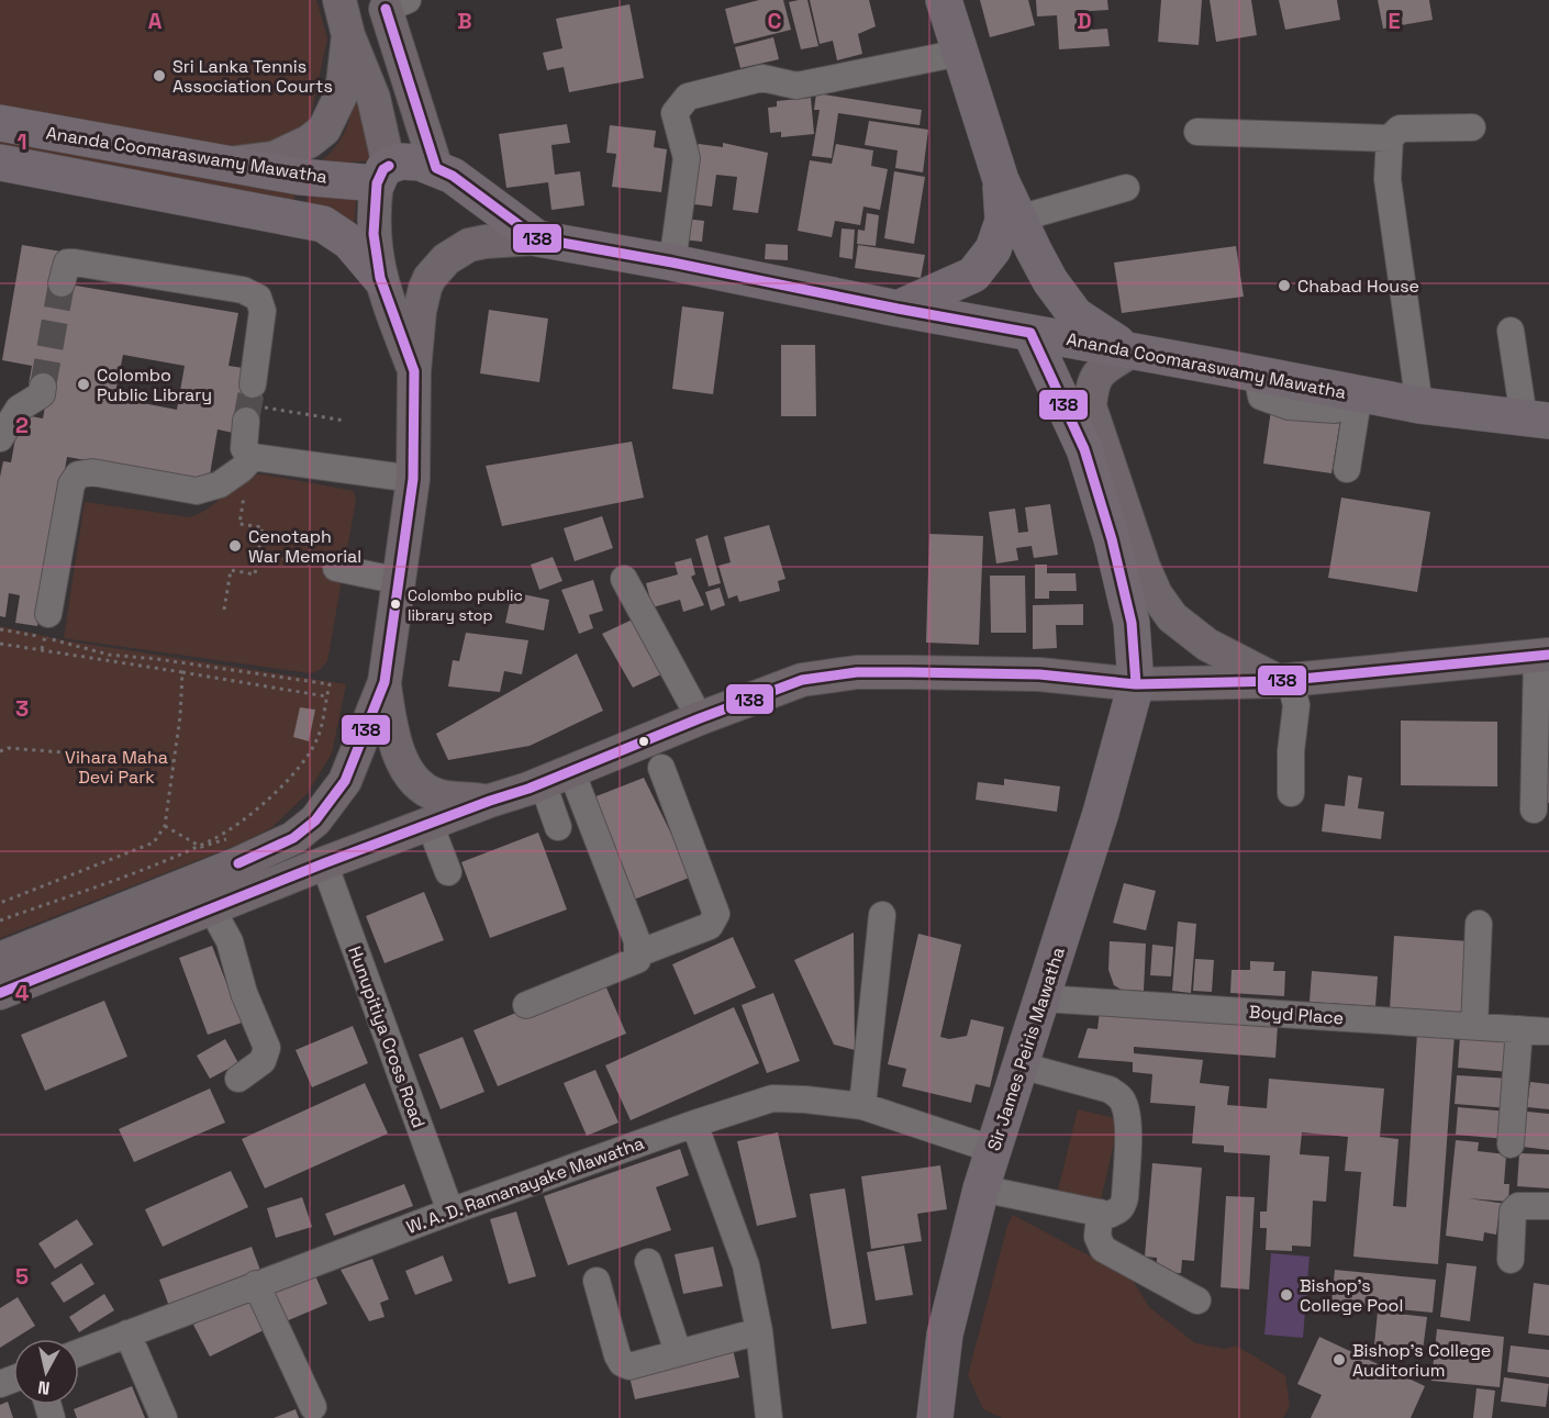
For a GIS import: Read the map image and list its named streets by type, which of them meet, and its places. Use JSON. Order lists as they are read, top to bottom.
{
  "streets": {
    "highway": ["Ananda Coomaraswamy Mawatha", "Sir James Peiris Mawatha"],
    "street": ["Boyd Place", "Hunupitiya Cross Road", "W. A. D. Ramanayake Mawatha"]
  },
  "crossings": [
    ["Ananda Coomaraswamy Mawatha", "Sir James Peiris Mawatha"],
    ["Boyd Place", "Sir James Peiris Mawatha"],
    ["Hunupitiya Cross Road", "W. A. D. Ramanayake Mawatha"],
    ["Sir James Peiris Mawatha", "W. A. D. Ramanayake Mawatha"]
  ],
  "parks": ["Vihara Maha Devi Park"],
  "places": [
    "Sri Lanka Tennis Association Courts",
    "Chabad House",
    "Colombo Public Library",
    "Cenotaph War Memorial",
    "Colombo public library stop",
    "Bishop's College Pool",
    "Bishop's College Auditorium"
  ],
  "lines": ["transit line 138"],
  "north": "bottom",
  "grid": {
    "columns": [
      "A",
      "B",
      "C",
      "D",
      "E"
    ],
    "rows": [
      "1",
      "2",
      "3",
      "4",
      "5"
    ]
  }
}
